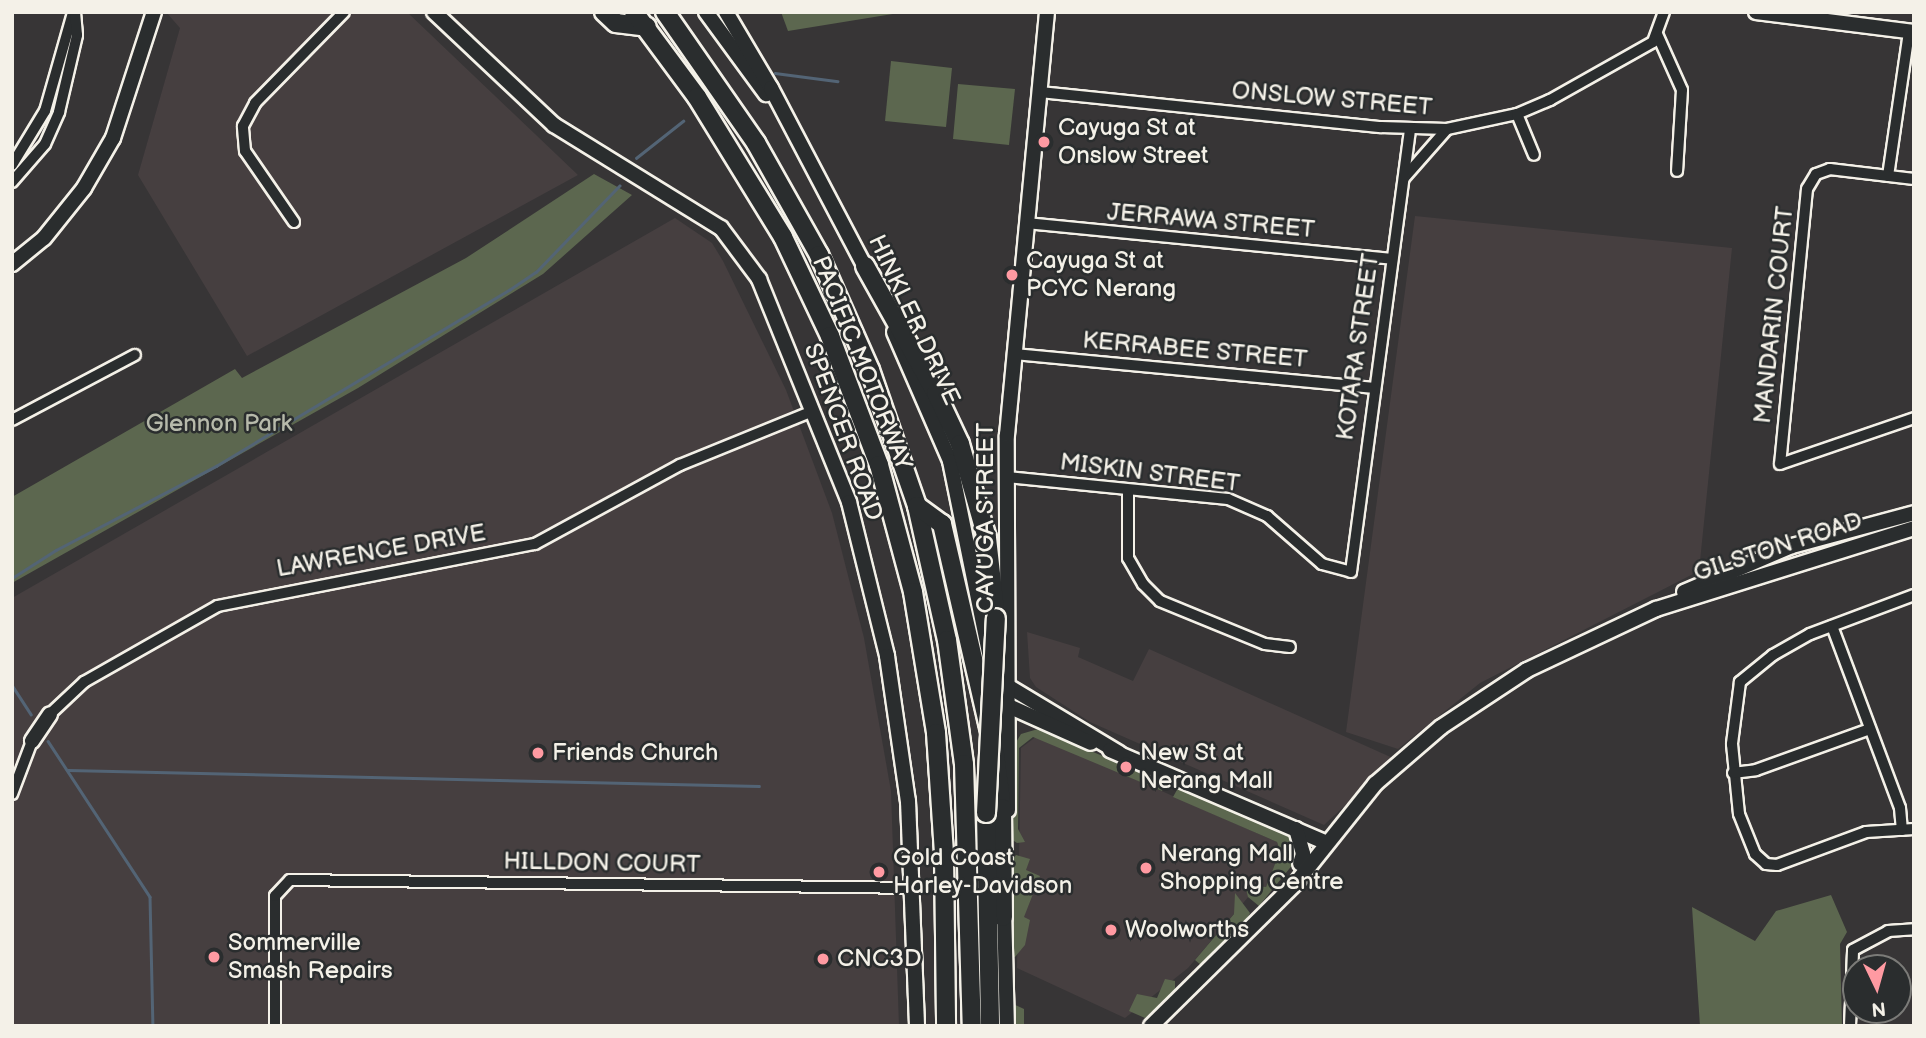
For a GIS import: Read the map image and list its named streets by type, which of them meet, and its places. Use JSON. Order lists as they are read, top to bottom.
{
  "streets": {
    "highway": ["PACIFIC MOTORWAY"],
    "street": [
      "ONSLOW STREET",
      "JERRAWA STREET",
      "MANDARIN COURT",
      "HINKLER DRIVE",
      "KOTARA STREET",
      "KERRABEE STREET",
      "SPENCER ROAD",
      "MISKIN STREET",
      "CAYUGA STREET",
      "GILSTON ROAD",
      "LAWRENCE DRIVE",
      "HILLDON COURT"
    ]
  },
  "crossings": [
    ["ONSLOW STREET", "KOTARA STREET"],
    ["ONSLOW STREET", "CAYUGA STREET"],
    ["JERRAWA STREET", "KOTARA STREET"],
    ["JERRAWA STREET", "CAYUGA STREET"],
    ["HINKLER DRIVE", "CAYUGA STREET"],
    ["KOTARA STREET", "KERRABEE STREET"],
    ["KOTARA STREET", "MISKIN STREET"],
    ["KERRABEE STREET", "CAYUGA STREET"],
    ["SPENCER ROAD", "LAWRENCE DRIVE"],
    ["SPENCER ROAD", "HILLDON COURT"],
    ["MISKIN STREET", "CAYUGA STREET"]
  ],
  "parks": ["Glennon Park"],
  "places": [
    "Cayuga St at Onslow Street",
    "Cayuga St at PCYC Nerang",
    "Friends Church",
    "New St at Nerang Mall",
    "Nerang Mall Shopping Centre",
    "Gold Coast Harley-Davidson",
    "Woolworths",
    "Sommerville Smash Repairs",
    "CNC3D"
  ],
  "north": "bottom"
}
